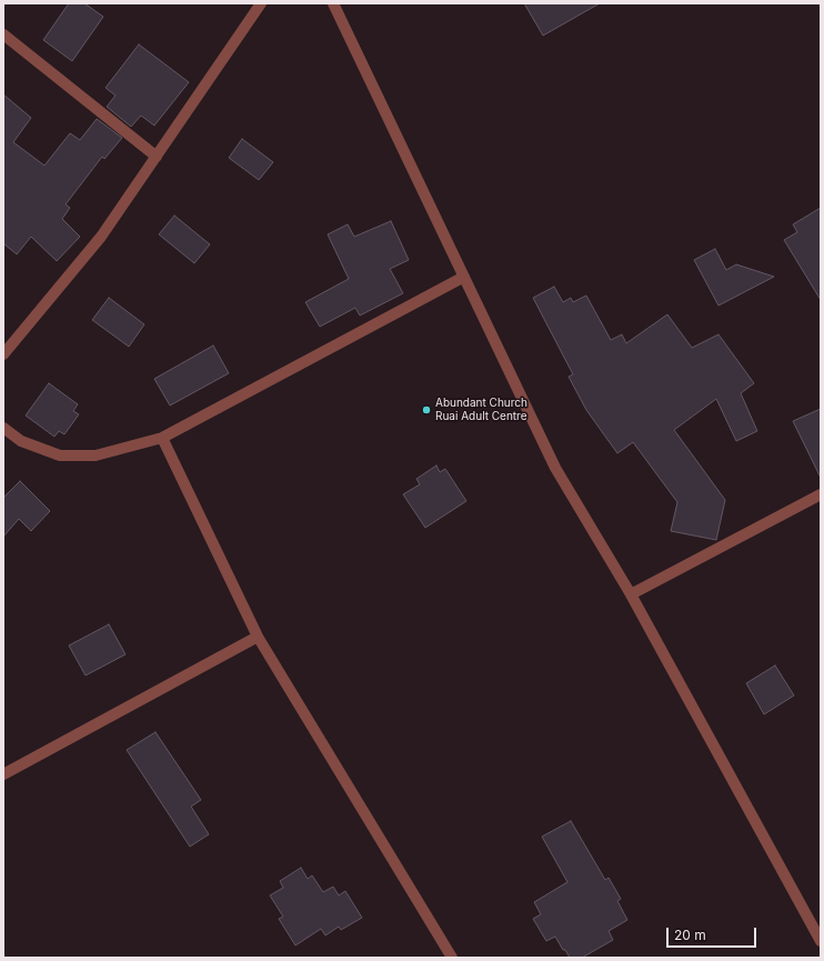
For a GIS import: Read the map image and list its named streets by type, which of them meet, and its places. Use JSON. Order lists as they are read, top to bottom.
{
  "places": ["Abundant Church Ruai Adult Centre"],
  "scale_bar": "20 m"
}
